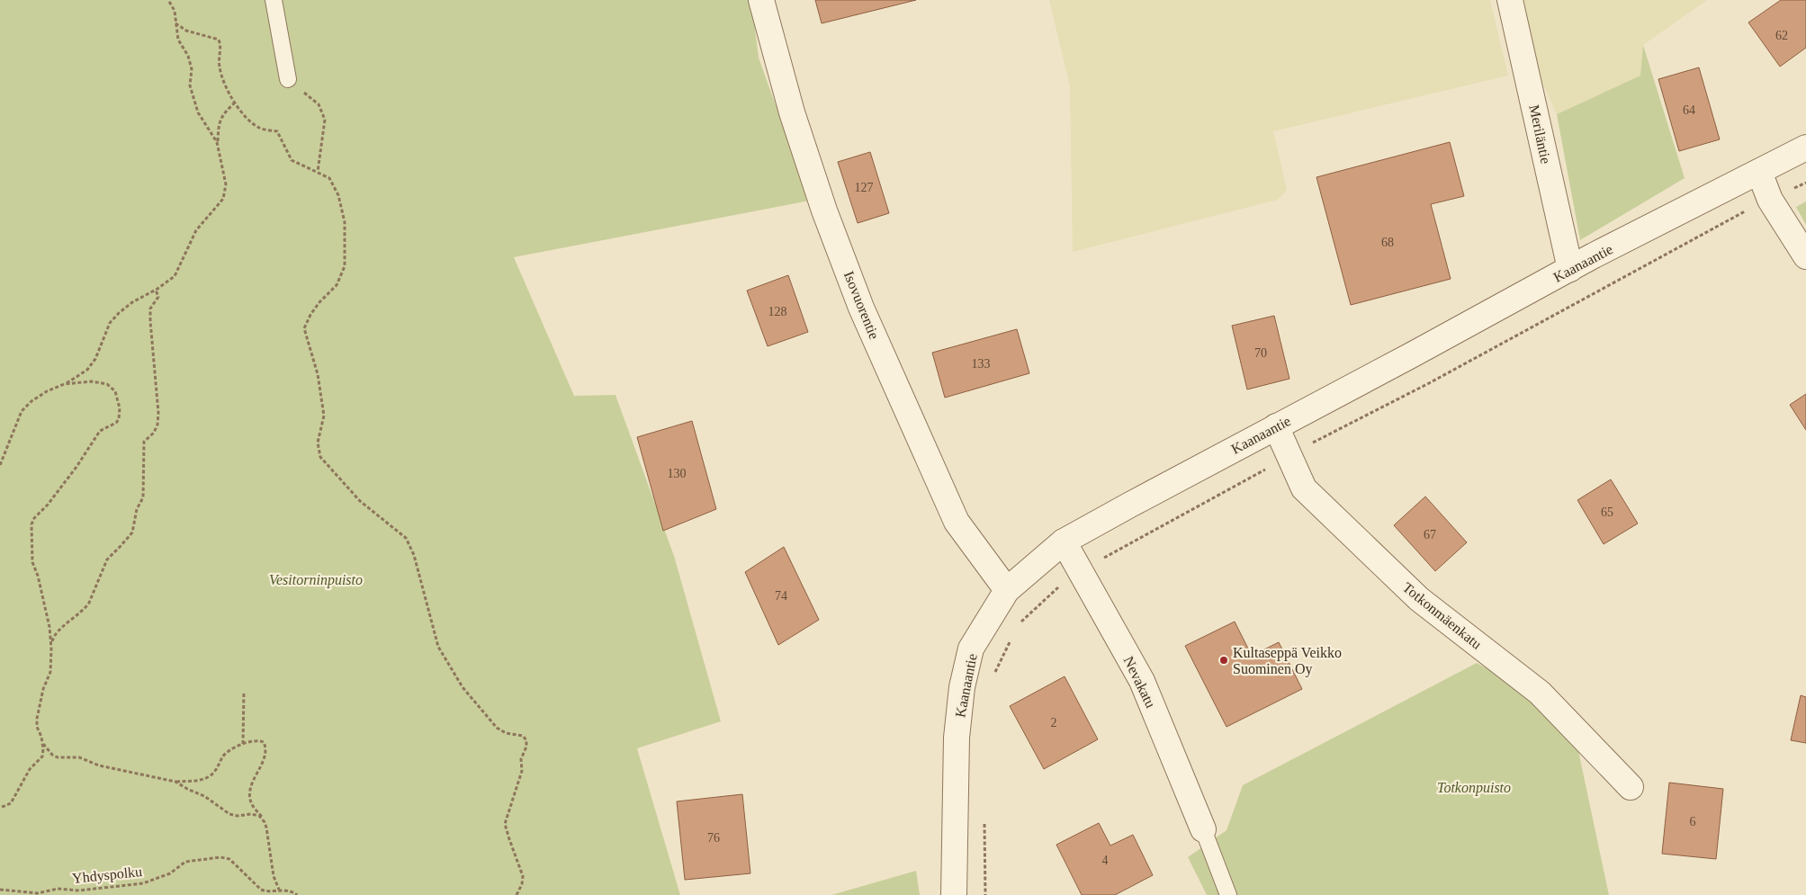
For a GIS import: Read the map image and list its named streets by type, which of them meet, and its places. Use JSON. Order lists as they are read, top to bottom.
{
  "streets": {
    "street": [
      "Meriläntie",
      "Kaanaantie",
      "Isovuorentie",
      "Totkonmäenkatu",
      "Nevakatu"
    ],
    "path": ["Yhdyspolku"]
  },
  "crossings": [
    ["Meriläntie", "Kaanaantie"],
    ["Kaanaantie", "Isovuorentie"],
    ["Kaanaantie", "Totkonmäenkatu"],
    ["Kaanaantie", "Nevakatu"]
  ],
  "parks": ["Vesitorninpuisto", "Totkonpuisto"],
  "places": ["Kultaseppä Veikko Suominen Oy"],
  "house_numbers": [
    "62",
    "64",
    "127",
    "68",
    "128",
    "70",
    "133",
    "130",
    "65",
    "67",
    "74",
    "2",
    "6",
    "76",
    "4"
  ]
}
